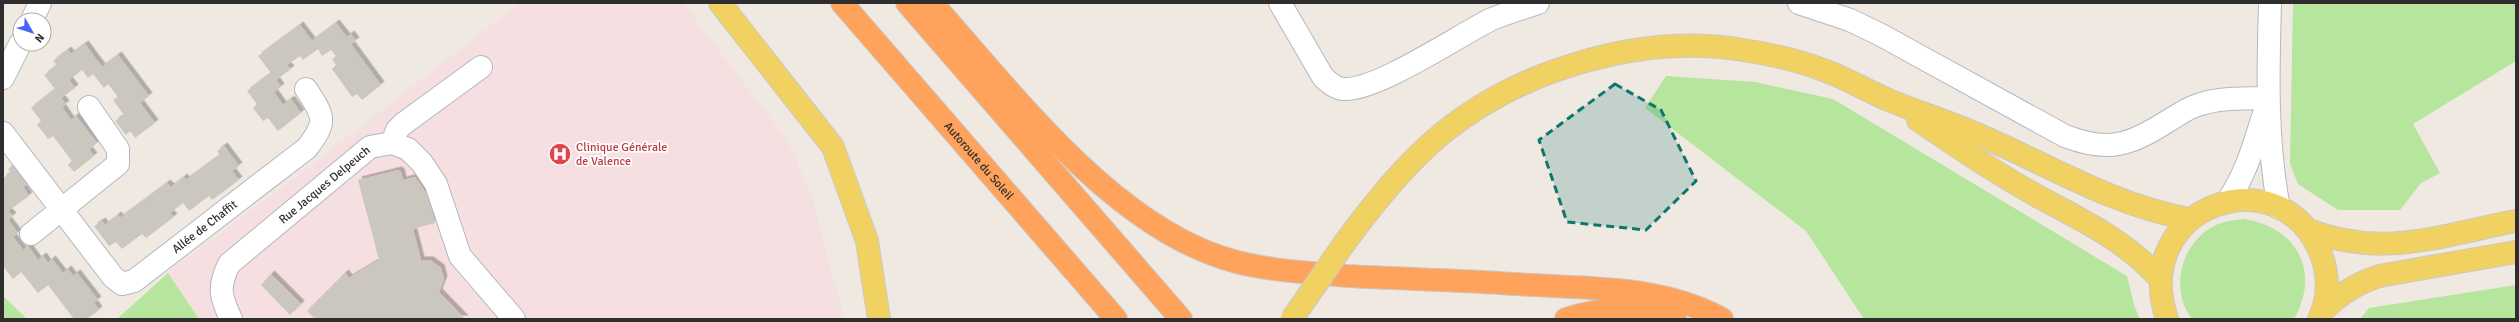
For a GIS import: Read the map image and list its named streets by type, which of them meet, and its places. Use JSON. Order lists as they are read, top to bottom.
{
  "streets": {
    "highway": ["Autoroute du Soleil"],
    "street": ["Rue Jacques Delpeuch", "Allée de Chaffit"]
  },
  "places": {
    "hospital": ["Clinique Générale de Valence"]
  },
  "north": "bottom right"
}
